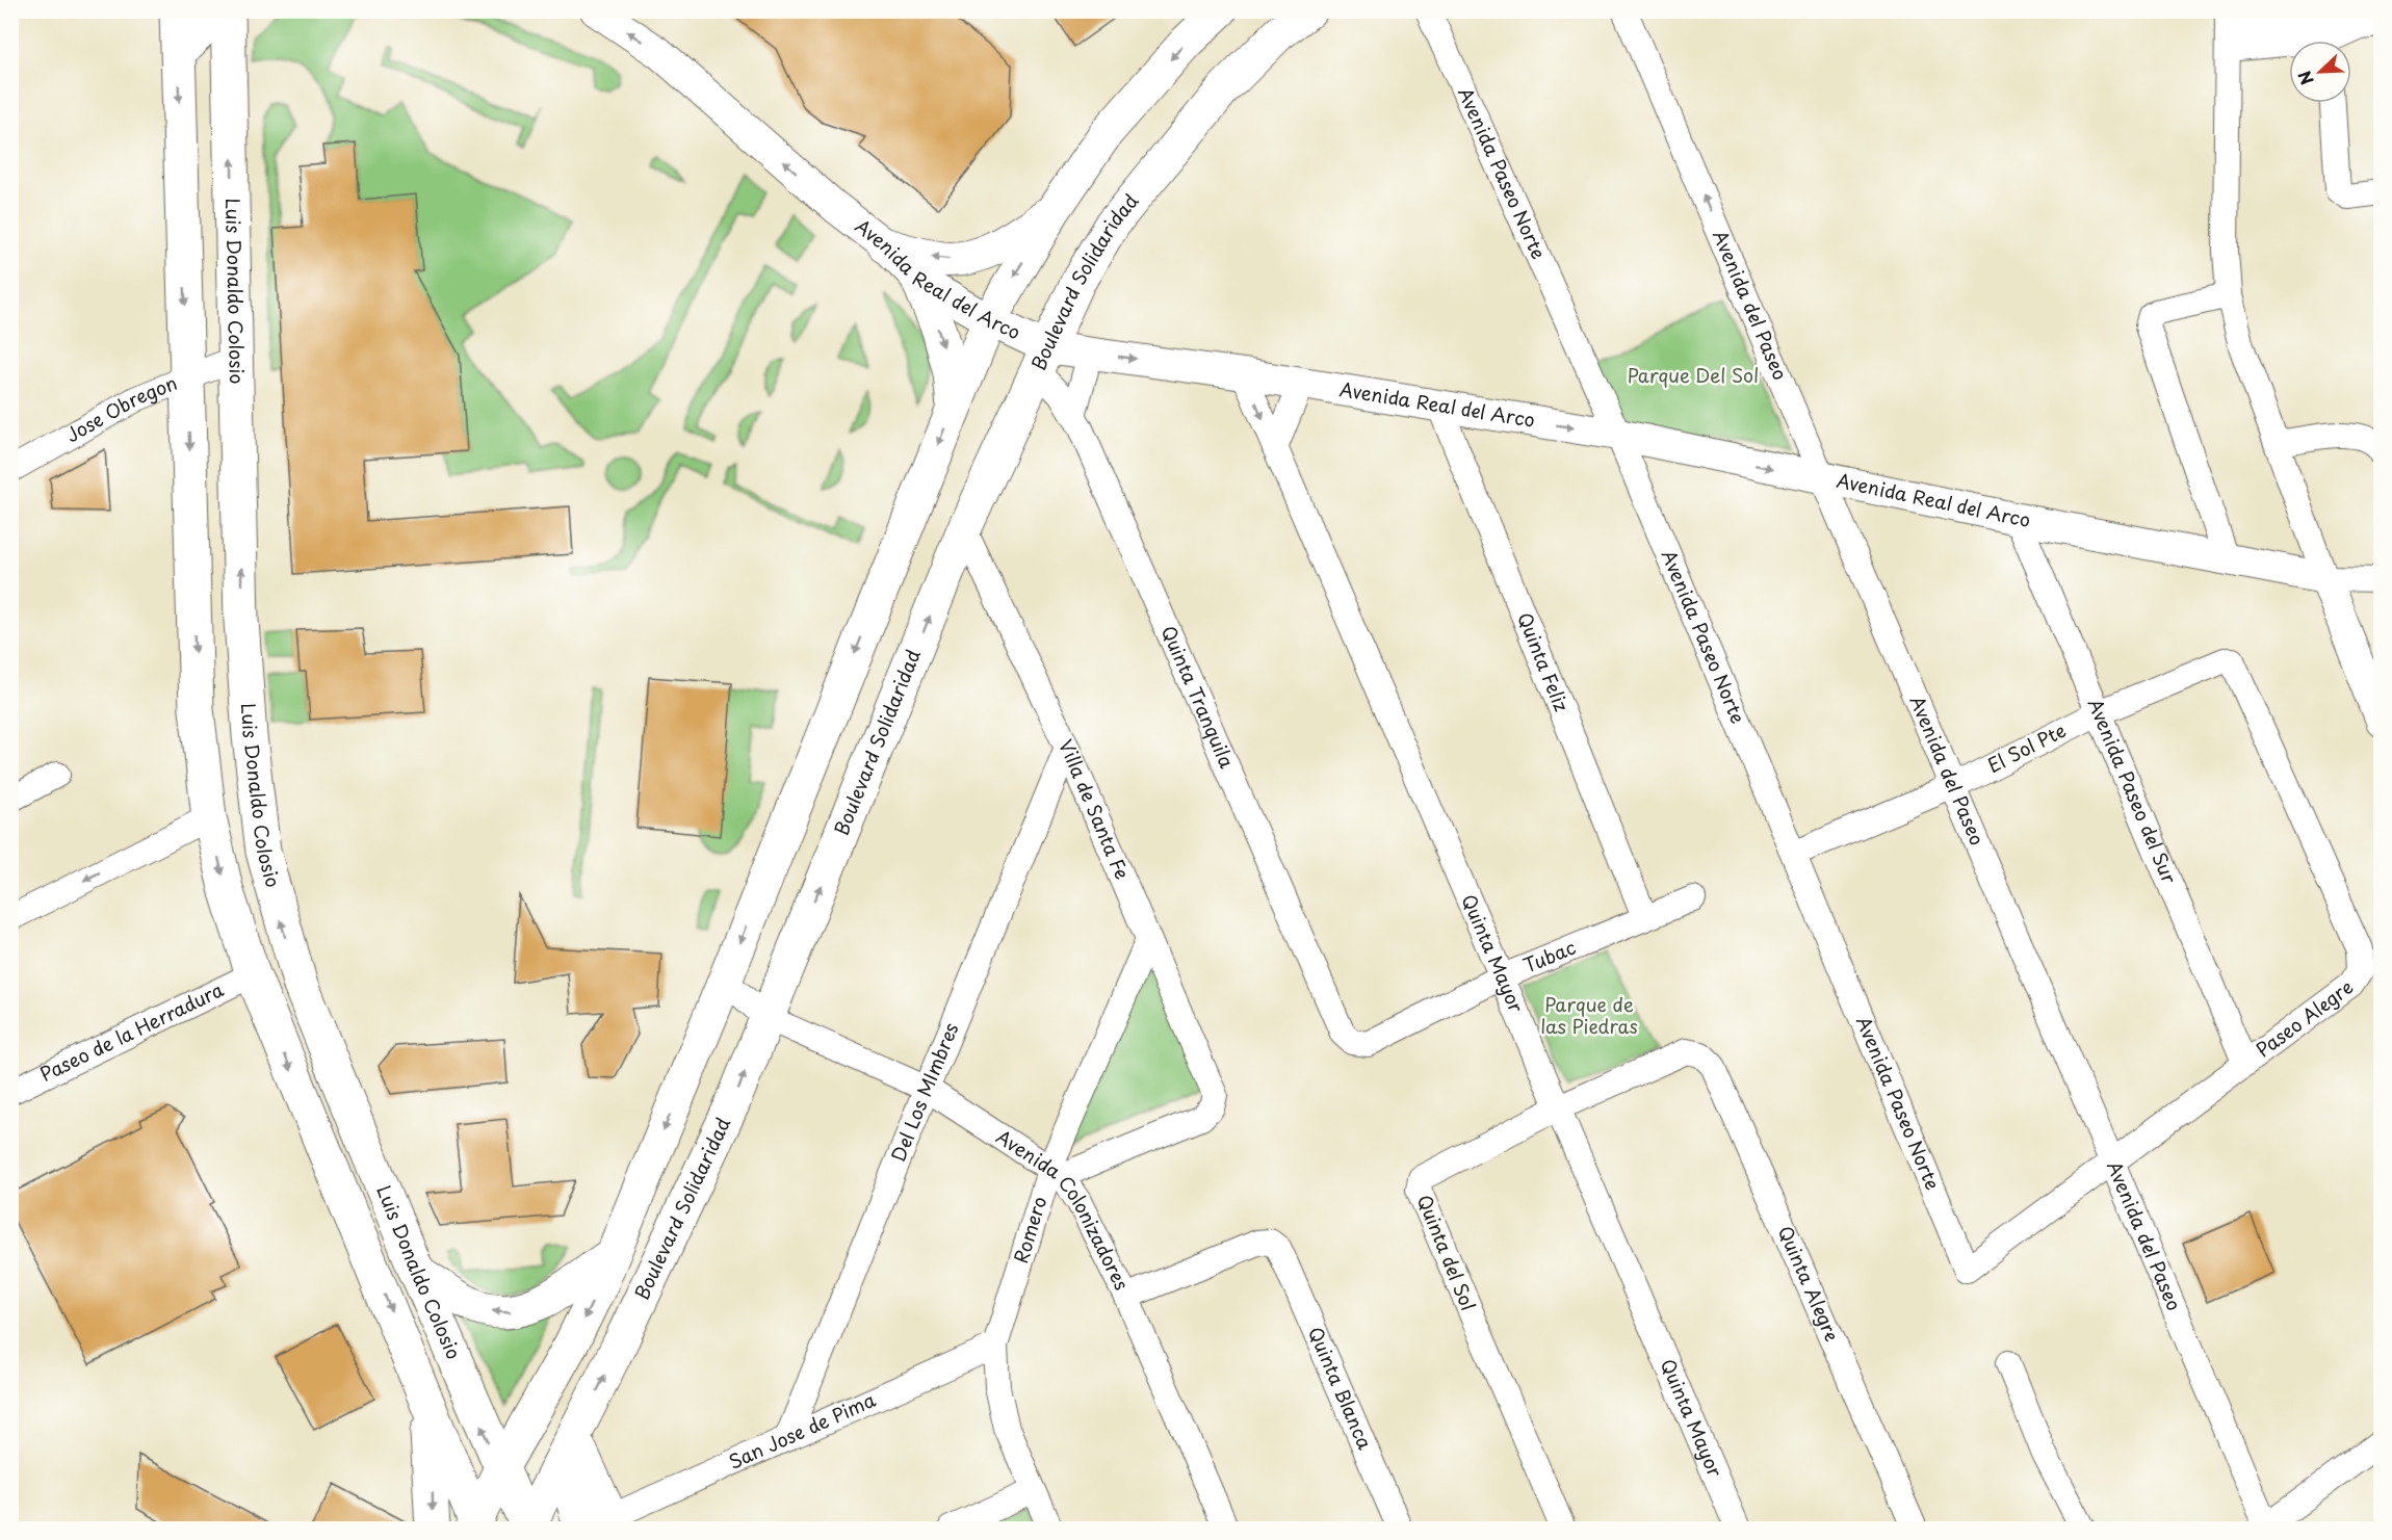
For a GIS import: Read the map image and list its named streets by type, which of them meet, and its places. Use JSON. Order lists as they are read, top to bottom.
{
  "streets": {
    "main road": ["Boulevard Solidaridad", "Luis Donaldo Colosio"],
    "street": [
      "Avenida Paseo Norte",
      "Avenida Real del Arco",
      "Avenida del Paseo",
      "Jose Obregon",
      "Quinta Feliz",
      "Quinta Tranquila",
      "El Sol Pte",
      "Avenida Paseo del Sur",
      "Villa de Santa Fe",
      "Quinta Mayor",
      "Tubac",
      "Paseo Alegre",
      "Paseo de la Herradura",
      "Del Los MImbres",
      "Avenida Colonizadores",
      "Romero",
      "Quinta del Sol",
      "Quinta Alegre",
      "Quinta Blanca",
      "San Jose de Pima"
    ]
  },
  "crossings": [
    ["Avenida Paseo Norte", "Avenida Real del Arco"],
    ["Avenida Paseo Norte", "El Sol Pte"],
    ["Avenida Paseo Norte", "Paseo Alegre"],
    ["Avenida Real del Arco", "Boulevard Solidaridad"],
    ["Avenida Real del Arco", "Avenida del Paseo"],
    ["Avenida Real del Arco", "Quinta Feliz"],
    ["Avenida Real del Arco", "Quinta Tranquila"],
    ["Avenida Real del Arco", "Avenida Paseo del Sur"],
    ["Avenida Real del Arco", "Quinta Mayor"],
    ["Boulevard Solidaridad", "Luis Donaldo Colosio"],
    ["Boulevard Solidaridad", "Quinta Tranquila"],
    ["Boulevard Solidaridad", "Villa de Santa Fe"],
    ["Boulevard Solidaridad", "Avenida Colonizadores"],
    ["Luis Donaldo Colosio", "Jose Obregon"],
    ["Avenida del Paseo", "El Sol Pte"],
    ["Avenida del Paseo", "Paseo Alegre"],
    ["Quinta Feliz", "Tubac"],
    ["Quinta Tranquila", "Tubac"],
    ["El Sol Pte", "Avenida Paseo del Sur"],
    ["El Sol Pte", "Paseo Alegre"],
    ["Avenida Paseo del Sur", "Paseo Alegre"],
    ["Villa de Santa Fe", "Del Los MImbres"],
    ["Villa de Santa Fe", "Avenida Colonizadores"],
    ["Villa de Santa Fe", "Romero"],
    ["Quinta Mayor", "Tubac"],
    ["Quinta Mayor", "Quinta del Sol"],
    ["Del Los MImbres", "Avenida Colonizadores"],
    ["Del Los MImbres", "San Jose de Pima"],
    ["Avenida Colonizadores", "Romero"],
    ["Avenida Colonizadores", "Quinta Blanca"],
    ["Romero", "San Jose de Pima"],
    ["Quinta del Sol", "Quinta Alegre"]
  ],
  "parks": ["Parque Del Sol", "Parque de las Piedras"],
  "north": "bottom left"
}
